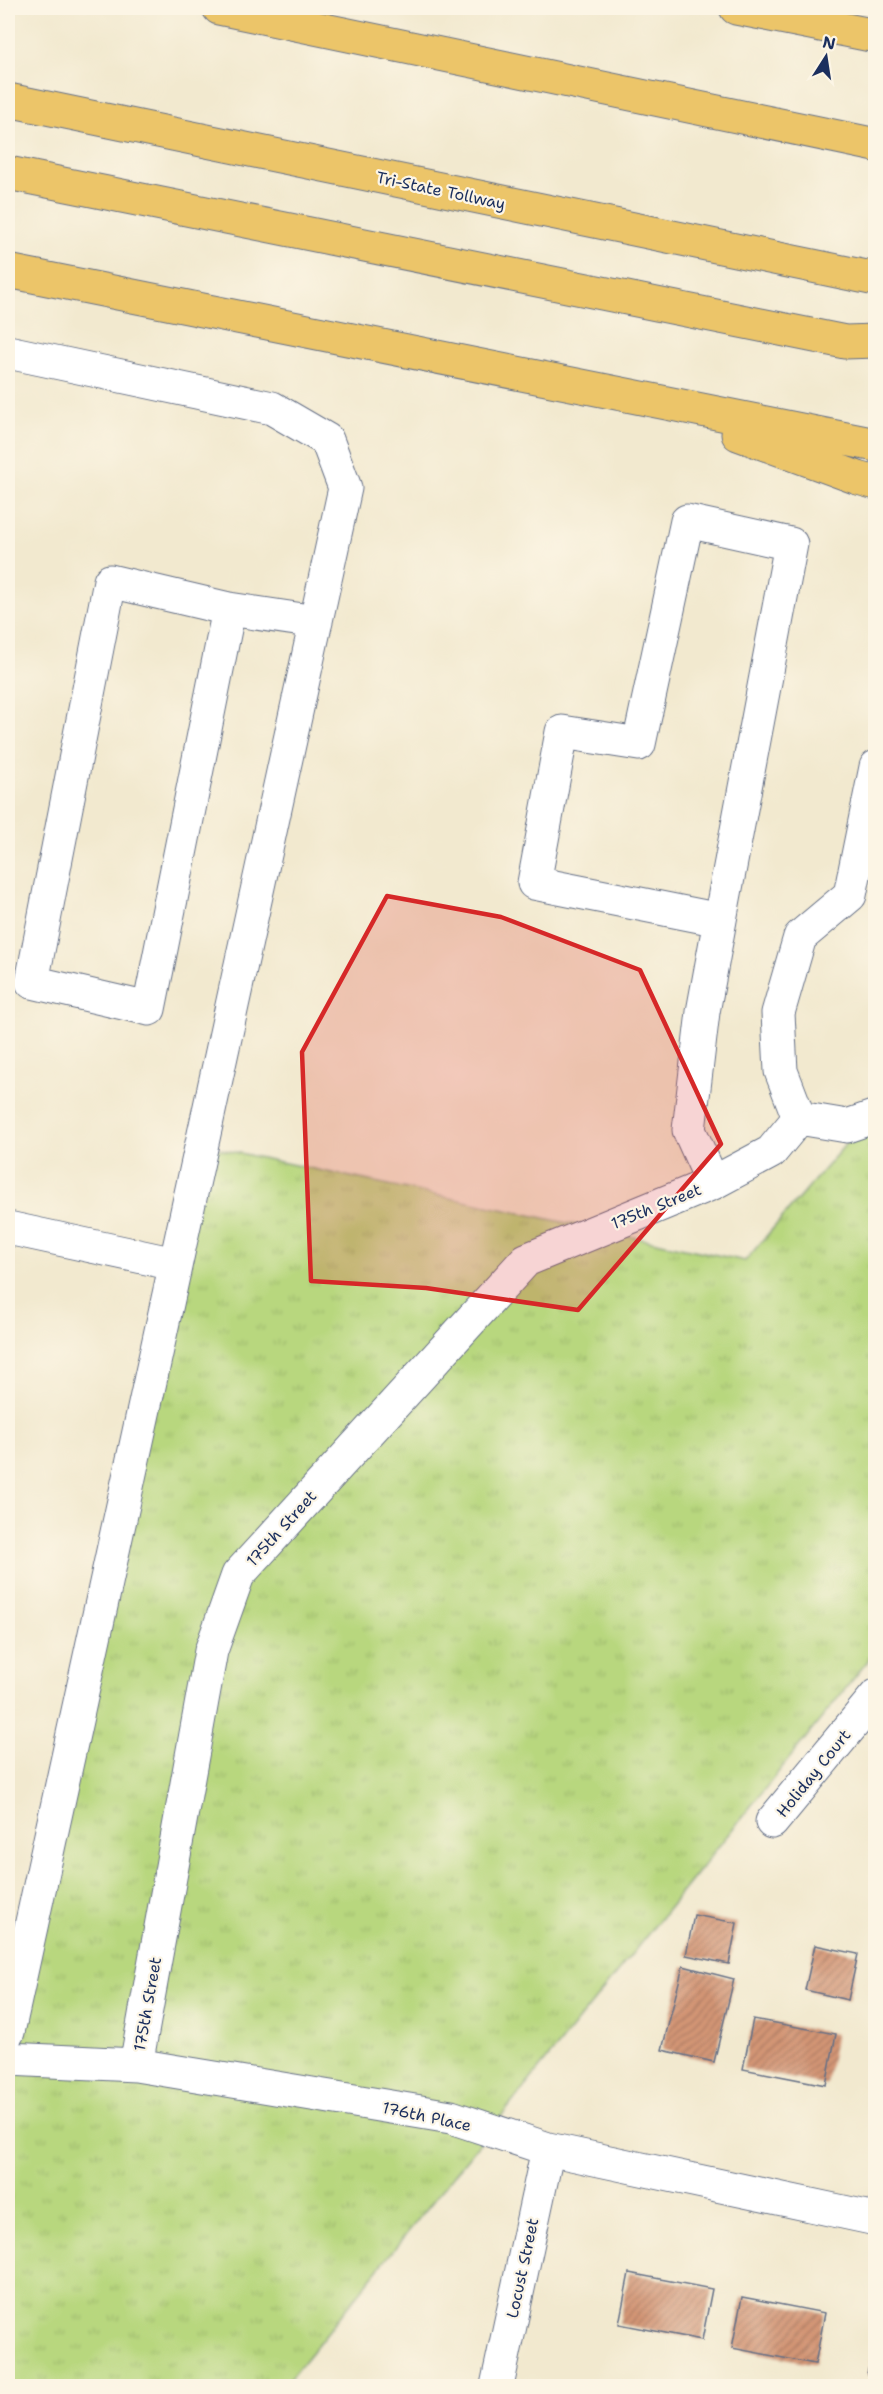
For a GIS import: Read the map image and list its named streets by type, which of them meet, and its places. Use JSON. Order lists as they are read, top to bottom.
{
  "streets": {
    "highway": ["Tri-State Tollway"],
    "street": [
      "175th Street",
      "Holiday Court",
      "176th Place",
      "Locust Street"
    ]
  },
  "crossings": [
    ["175th Street", "176th Place"],
    ["176th Place", "Locust Street"]
  ],
  "north": "top"
}
